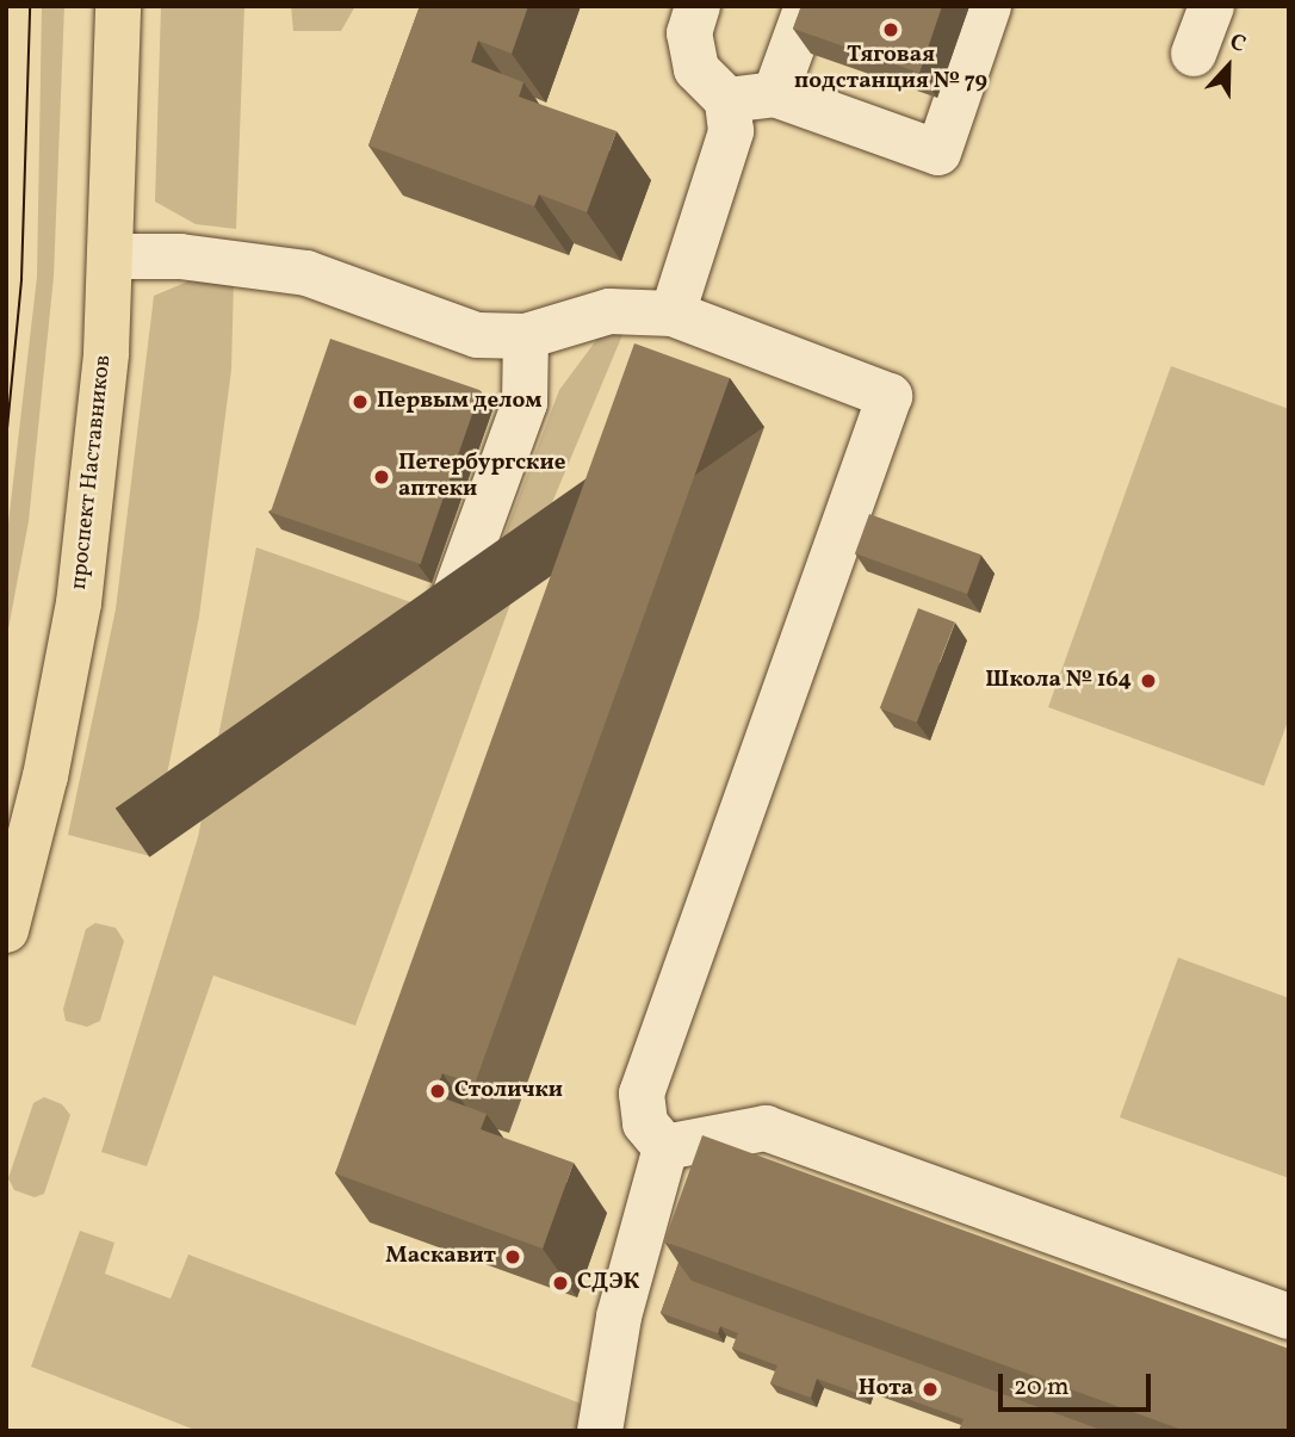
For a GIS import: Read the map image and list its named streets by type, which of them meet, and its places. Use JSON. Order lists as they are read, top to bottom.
{
  "streets": {
    "main road": ["проспект Наставников"]
  },
  "places": [
    "Тяговая подстанция № 79",
    "Первым делом",
    "Петербургские аптеки",
    "Школа № 164",
    "Столички",
    "Маскавит",
    "СДЭК",
    "Нота"
  ],
  "scale_bar": "20 m",
  "north": "top"
}
